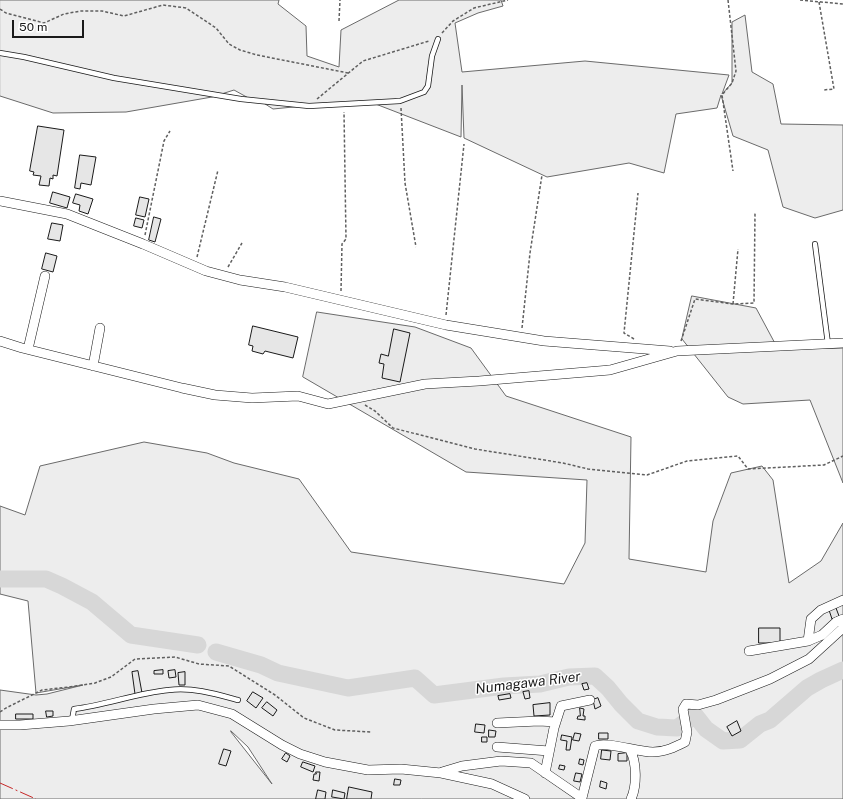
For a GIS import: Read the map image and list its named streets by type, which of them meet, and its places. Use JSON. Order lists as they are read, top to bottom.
{
  "water": ["Numagawa River"],
  "scale_bar": "50 m"
}
